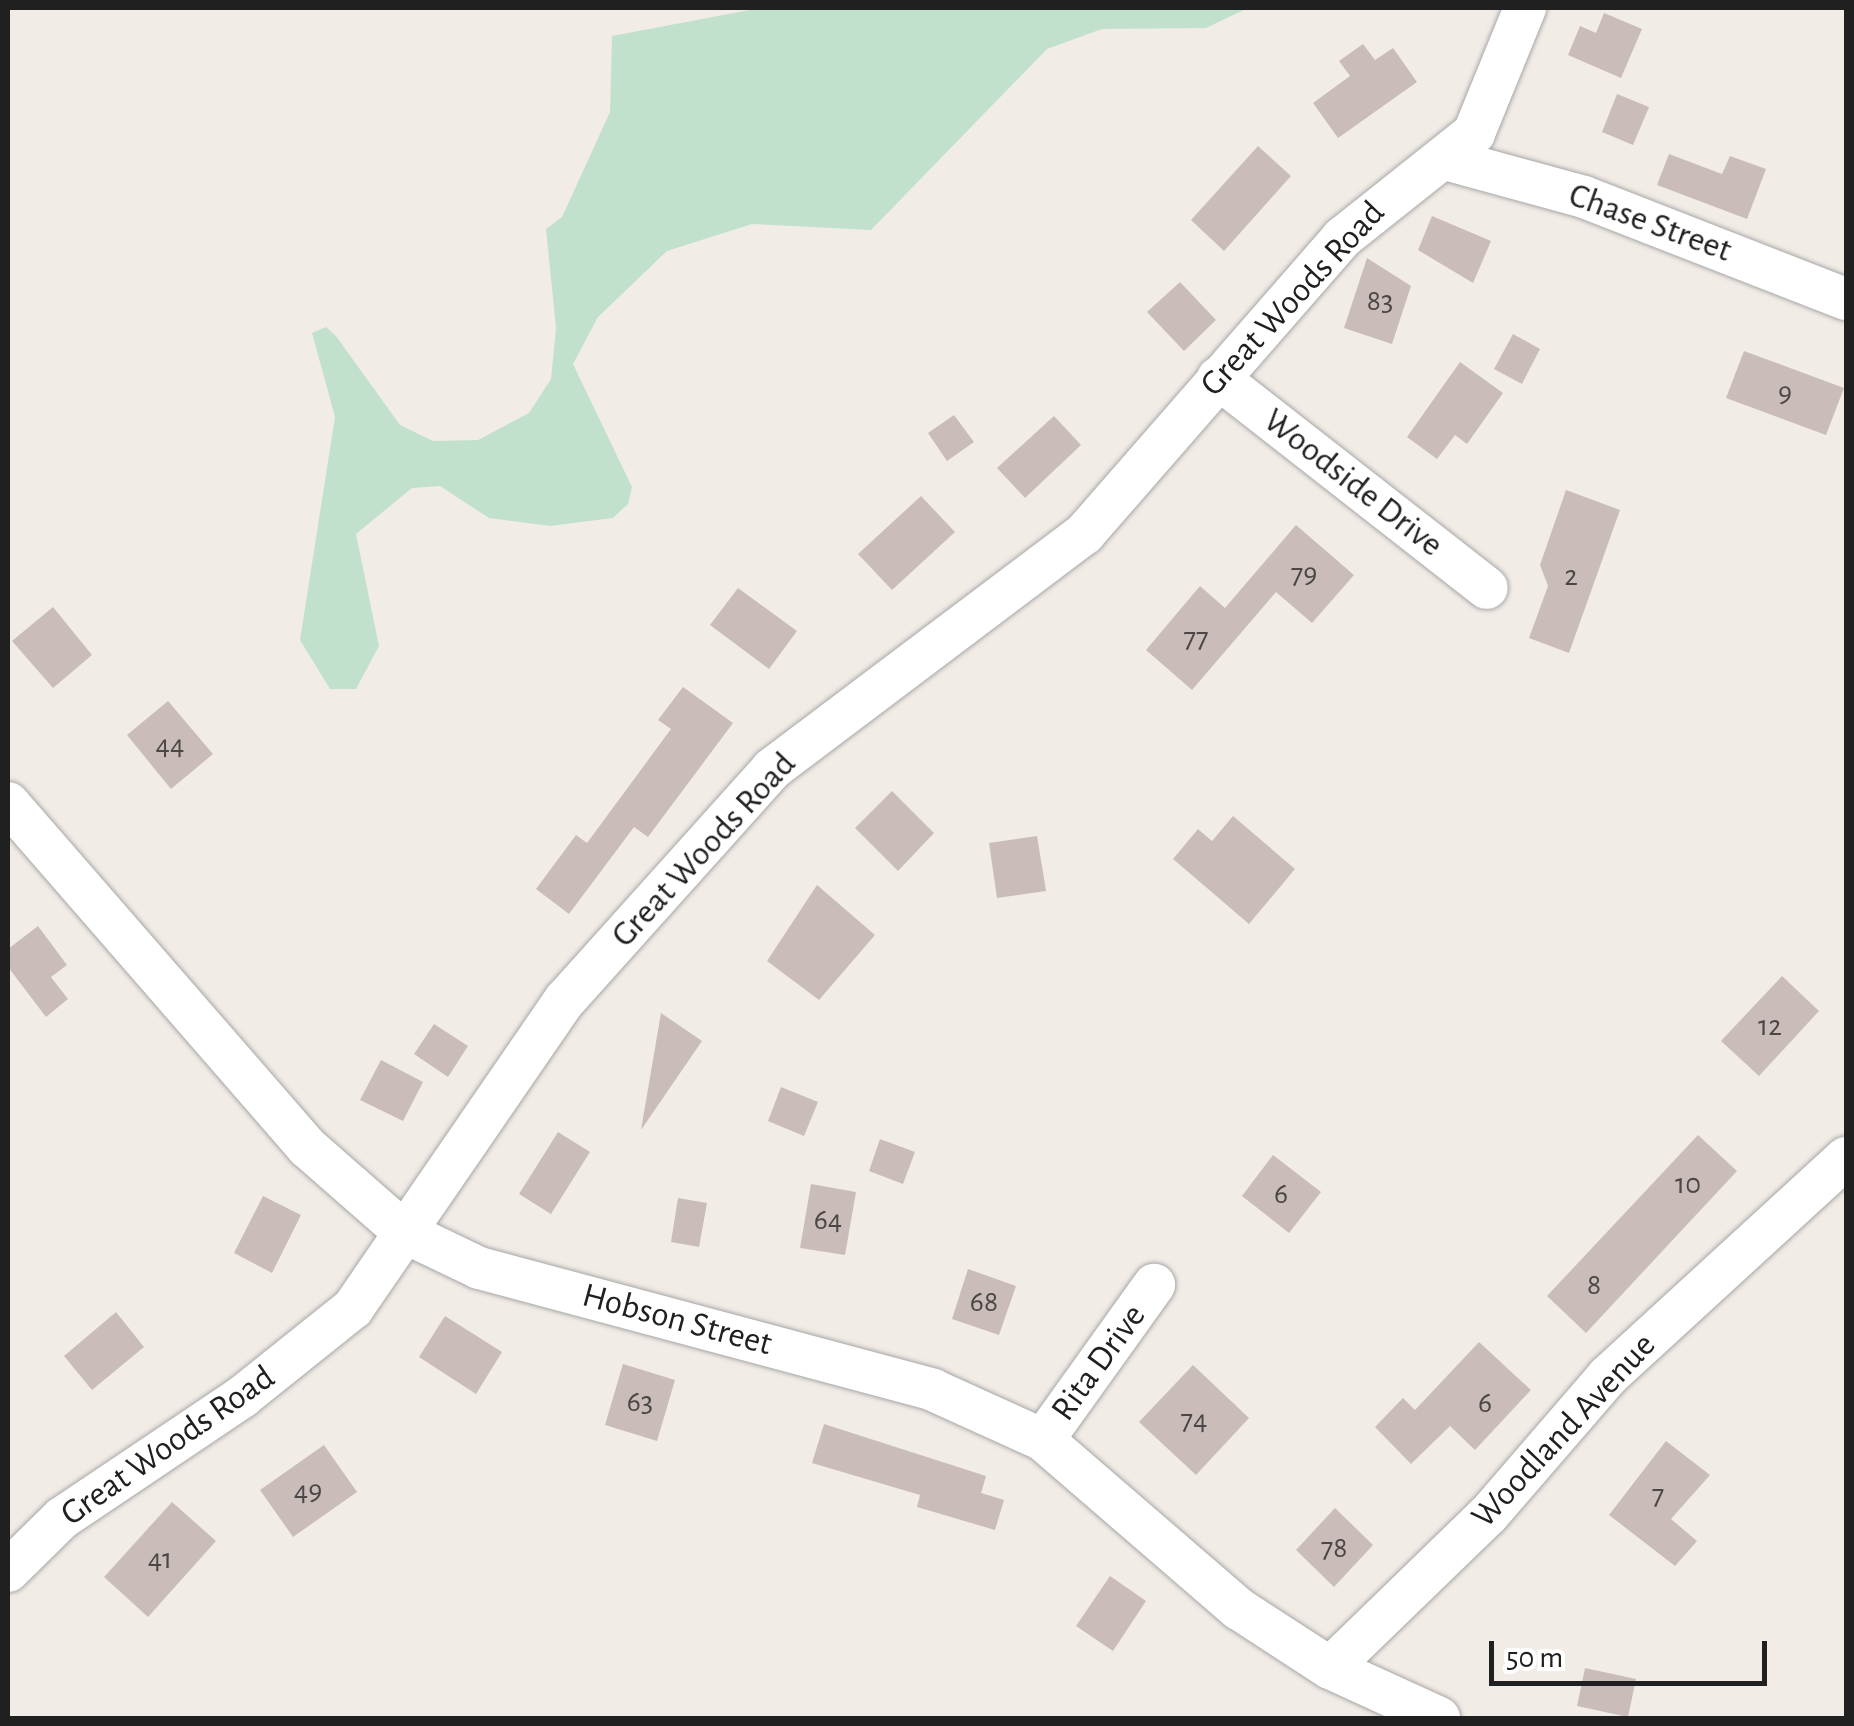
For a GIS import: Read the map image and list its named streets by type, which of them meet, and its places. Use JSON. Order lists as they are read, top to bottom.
{
  "streets": {
    "street": [
      "Chase Street",
      "Great Woods Road",
      "Woodside Drive",
      "Hobson Street",
      "Rita Drive",
      "Woodland Avenue"
    ]
  },
  "crossings": [
    ["Chase Street", "Great Woods Road"],
    ["Great Woods Road", "Woodside Drive"],
    ["Great Woods Road", "Hobson Street"],
    ["Hobson Street", "Rita Drive"],
    ["Hobson Street", "Woodland Avenue"]
  ],
  "house_numbers": [
    "83",
    "9",
    "79",
    "2",
    "77",
    "44",
    "12",
    "10",
    "6",
    "64",
    "8",
    "68",
    "63",
    "6",
    "74",
    "49",
    "7",
    "78",
    "41"
  ],
  "scale_bar": "50 m"
}
